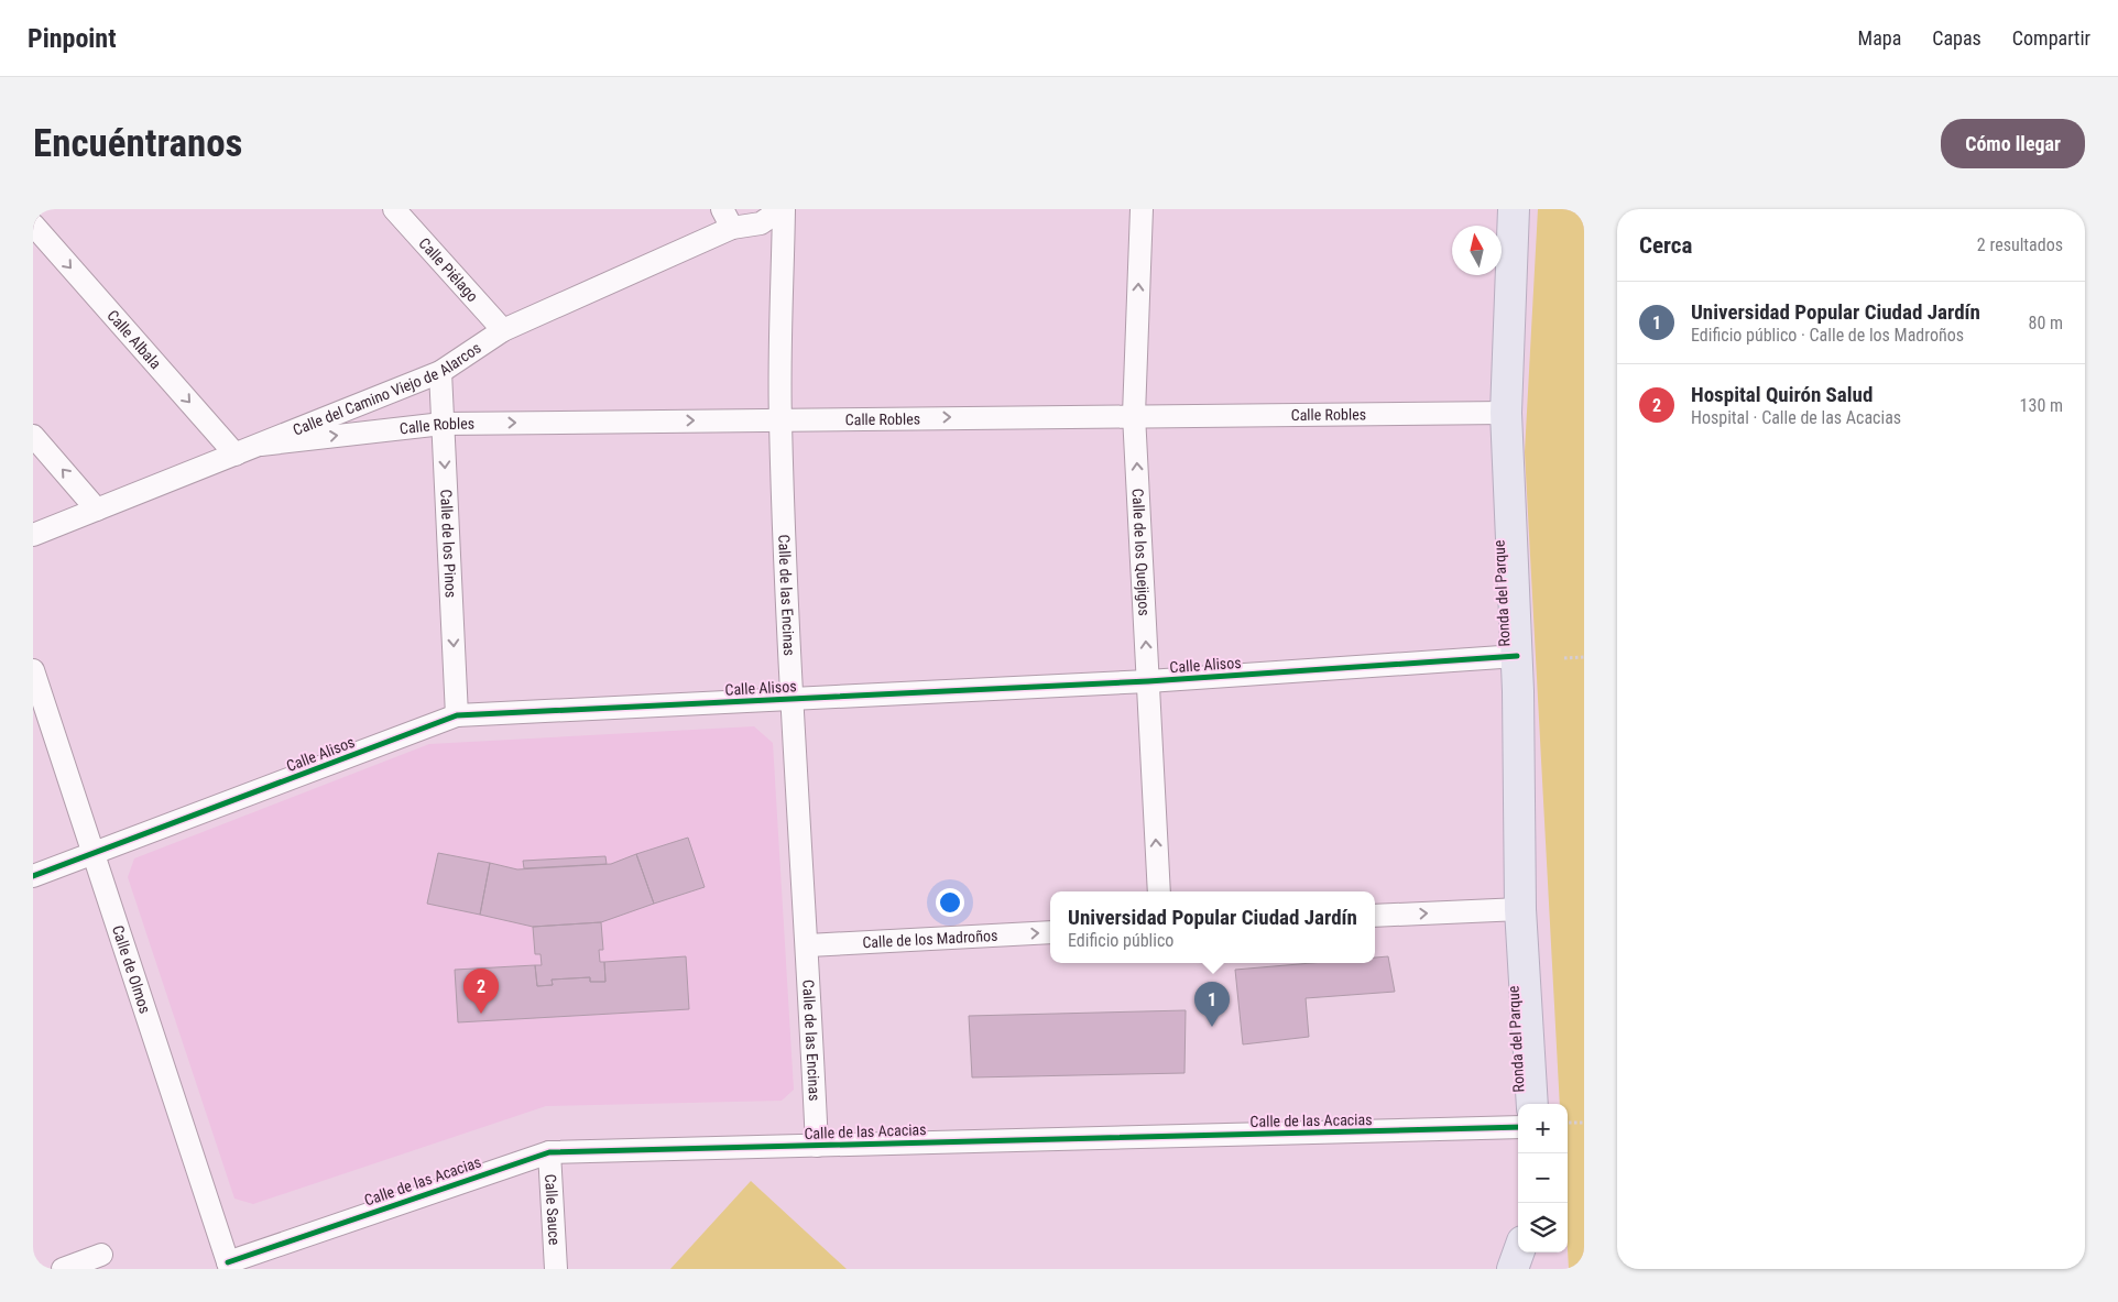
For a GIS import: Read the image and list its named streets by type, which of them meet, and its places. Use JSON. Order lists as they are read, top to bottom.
{
  "streets": {
    "highway": ["Ronda del Parque"],
    "street": [
      "Calle Piélago",
      "Calle Albala",
      "Calle del Camino Viejo de Alarcos",
      "Calle Robles",
      "Calle de los Pinos",
      "Calle de los Quejigos",
      "Calle de las Encinas",
      "Calle Alisos",
      "Calle de los Madroños",
      "Calle de Olmos",
      "Calle de las Acacias",
      "Calle Sauce"
    ]
  },
  "crossings": [
    ["Calle Piélago", "Calle del Camino Viejo de Alarcos"],
    ["Calle Albala", "Calle del Camino Viejo de Alarcos"],
    ["Calle del Camino Viejo de Alarcos", "Calle Robles"],
    ["Calle del Camino Viejo de Alarcos", "Calle de los Pinos"],
    ["Calle del Camino Viejo de Alarcos", "Calle de las Encinas"],
    ["Calle Robles", "Calle de los Pinos"],
    ["Calle Robles", "Calle de los Quejigos"],
    ["Calle Robles", "Ronda del Parque"],
    ["Calle Robles", "Calle de las Encinas"],
    ["Calle de los Pinos", "Calle Alisos"],
    ["Calle de los Quejigos", "Calle Alisos"],
    ["Ronda del Parque", "Calle Alisos"],
    ["Calle de las Encinas", "Calle Alisos"],
    ["Calle de las Encinas", "Calle de los Madroños"],
    ["Calle de las Encinas", "Calle de las Acacias"],
    ["Calle Alisos", "Calle de Olmos"],
    ["Calle de Olmos", "Calle de las Acacias"],
    ["Calle de las Acacias", "Calle Sauce"]
  ],
  "one_way": [
    "Calle Robles",
    "Calle de los Pinos",
    "Calle de los Quejigos",
    "Calle de los Madroños"
  ],
  "north": "top",
  "page": {
    "header": "Pinpoint",
    "nav": ["Mapa", "Capas", "Compartir"],
    "buttons": "Cómo llegar",
    "title": "Encuéntranos",
    "heading": ["Cerca", "2 resultados"],
    "list": [
      {
        "mark": "1",
        "name": "Universidad Popular Ciudad Jardín",
        "note": "Edificio público · Calle de los Madroños",
        "value": "80 m"
      },
      {
        "mark": "2",
        "name": "Hospital Quirón Salud",
        "note": "Hospital · Calle de las Acacias",
        "value": "130 m"
      }
    ],
    "popup": ["Universidad Popular Ciudad Jardín", "Edificio público"],
    "pins": ["2", "1"],
    "map_buttons": ["+", "−"]
  }
}
